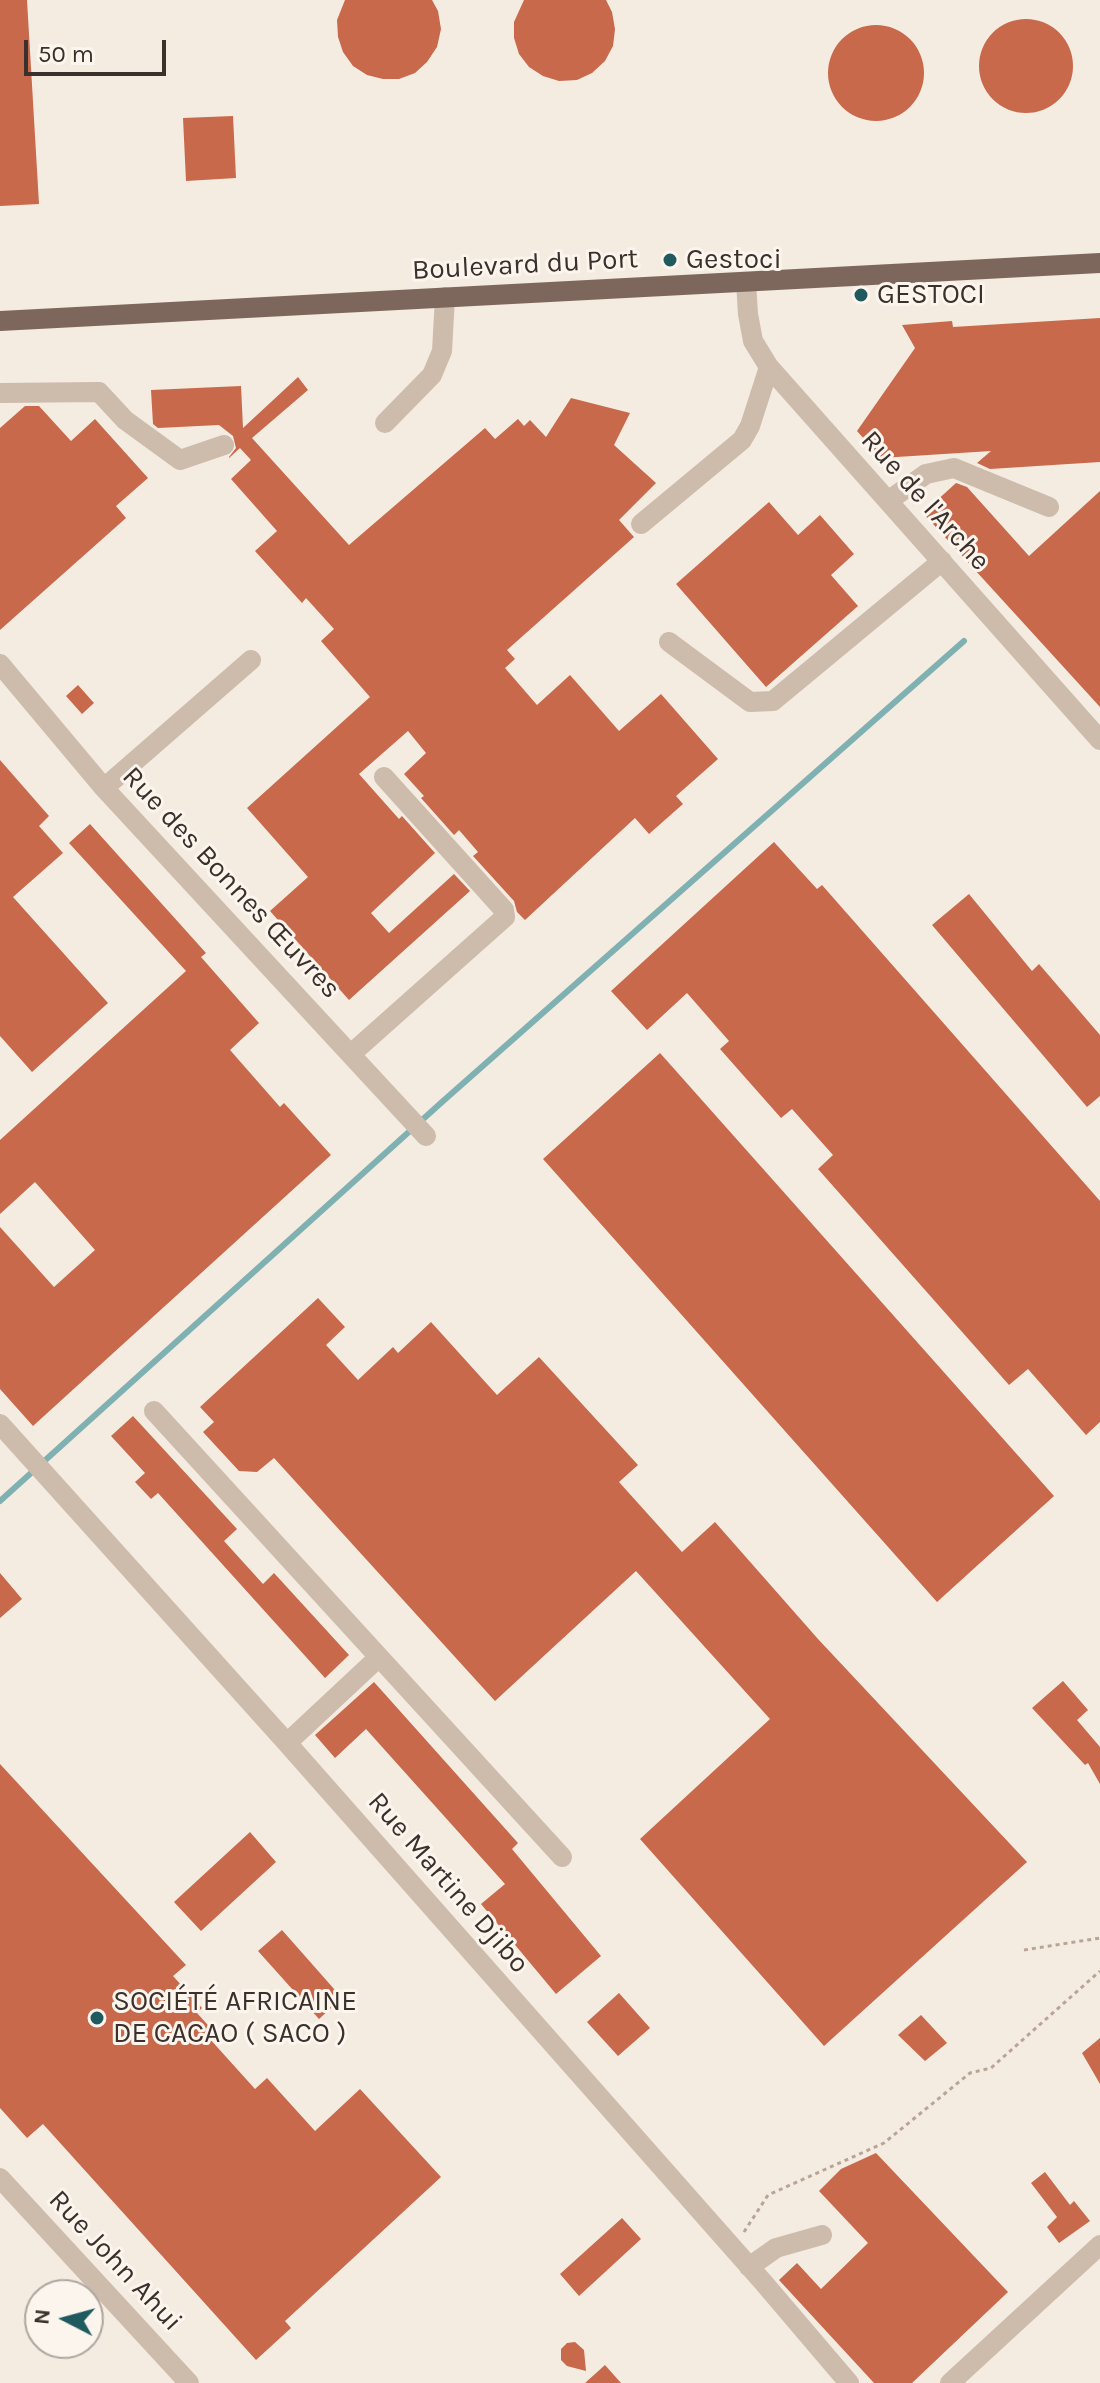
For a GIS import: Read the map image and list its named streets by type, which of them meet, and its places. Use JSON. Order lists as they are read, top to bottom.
{
  "streets": {
    "main road": ["Boulevard du Port"],
    "street": [
      "Rue de l'Arche",
      "Rue des Bonnes Œuvres",
      "Rue Martine Djibo",
      "Rue John Ahui"
    ]
  },
  "crossings": [
    ["Boulevard du Port", "Rue de l'Arche"]
  ],
  "places": ["Gestoci", "GESTOCI", "SOCIÉTÉ AFRICAINE DE CACAO ( SACO )"],
  "scale_bar": "50 m",
  "north": "left"
}
